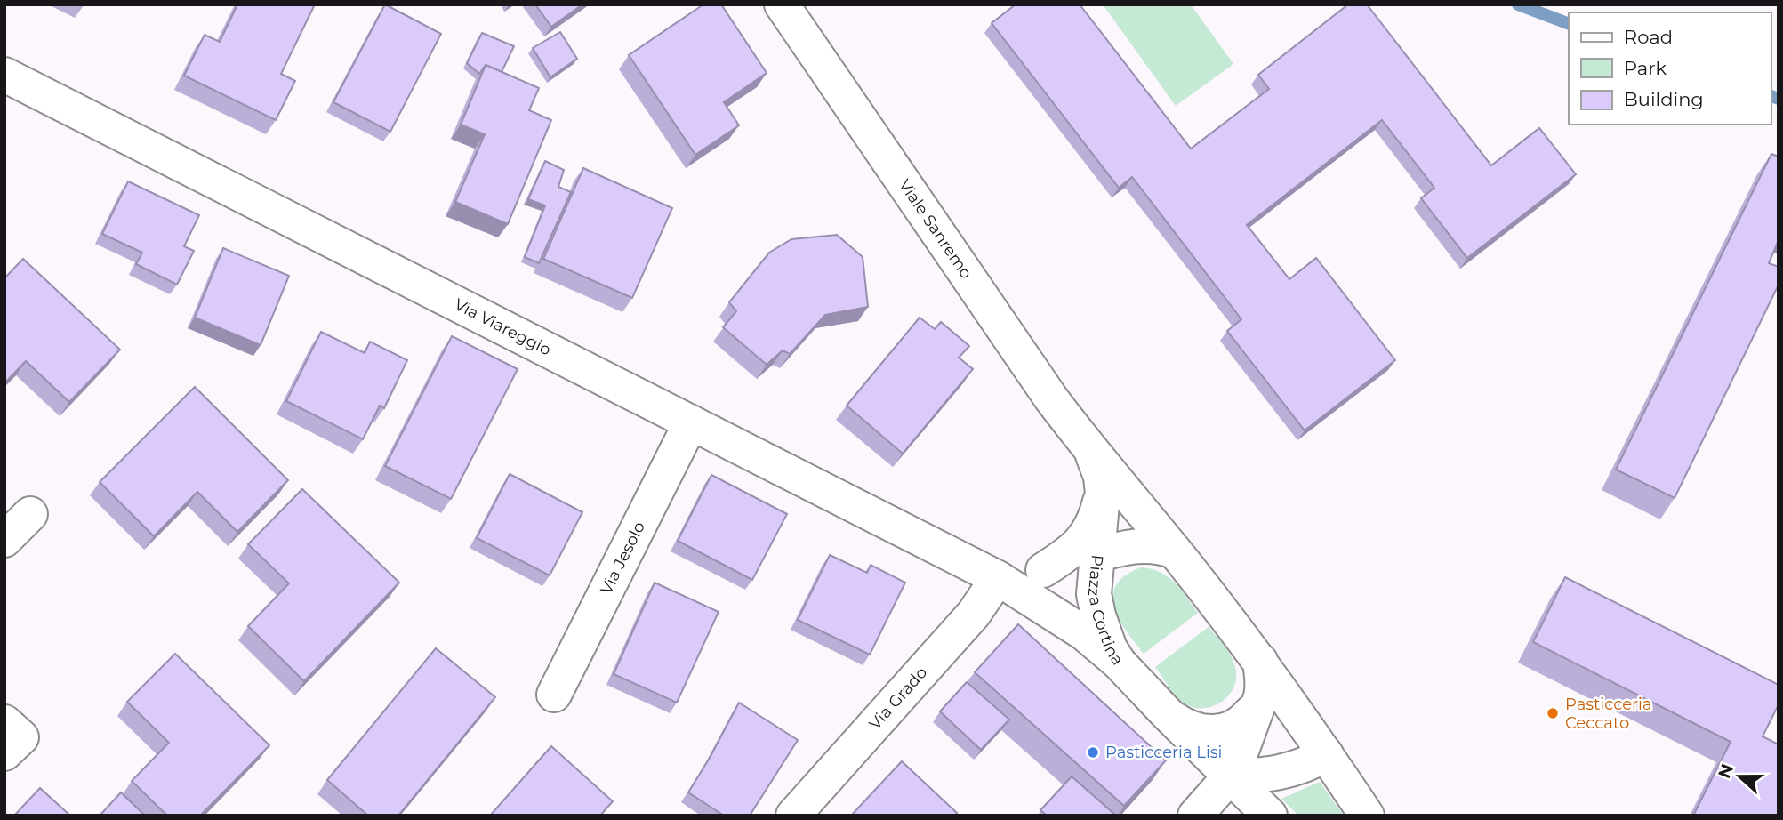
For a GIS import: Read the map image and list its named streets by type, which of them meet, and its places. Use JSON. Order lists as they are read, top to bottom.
{
  "streets": {
    "street": [
      "Viale Sanremo",
      "Via Viareggio",
      "Via Jesolo",
      "Piazza Cortina",
      "Via Grado"
    ]
  },
  "crossings": [
    ["Viale Sanremo", "Piazza Cortina"],
    ["Via Viareggio", "Via Jesolo"],
    ["Via Viareggio", "Piazza Cortina"],
    ["Via Viareggio", "Via Grado"]
  ],
  "places": ["Pasticceria Ceccato", "Pasticceria Lisi"],
  "legend": ["Road", "Park", "Building"],
  "north": "left"
}
